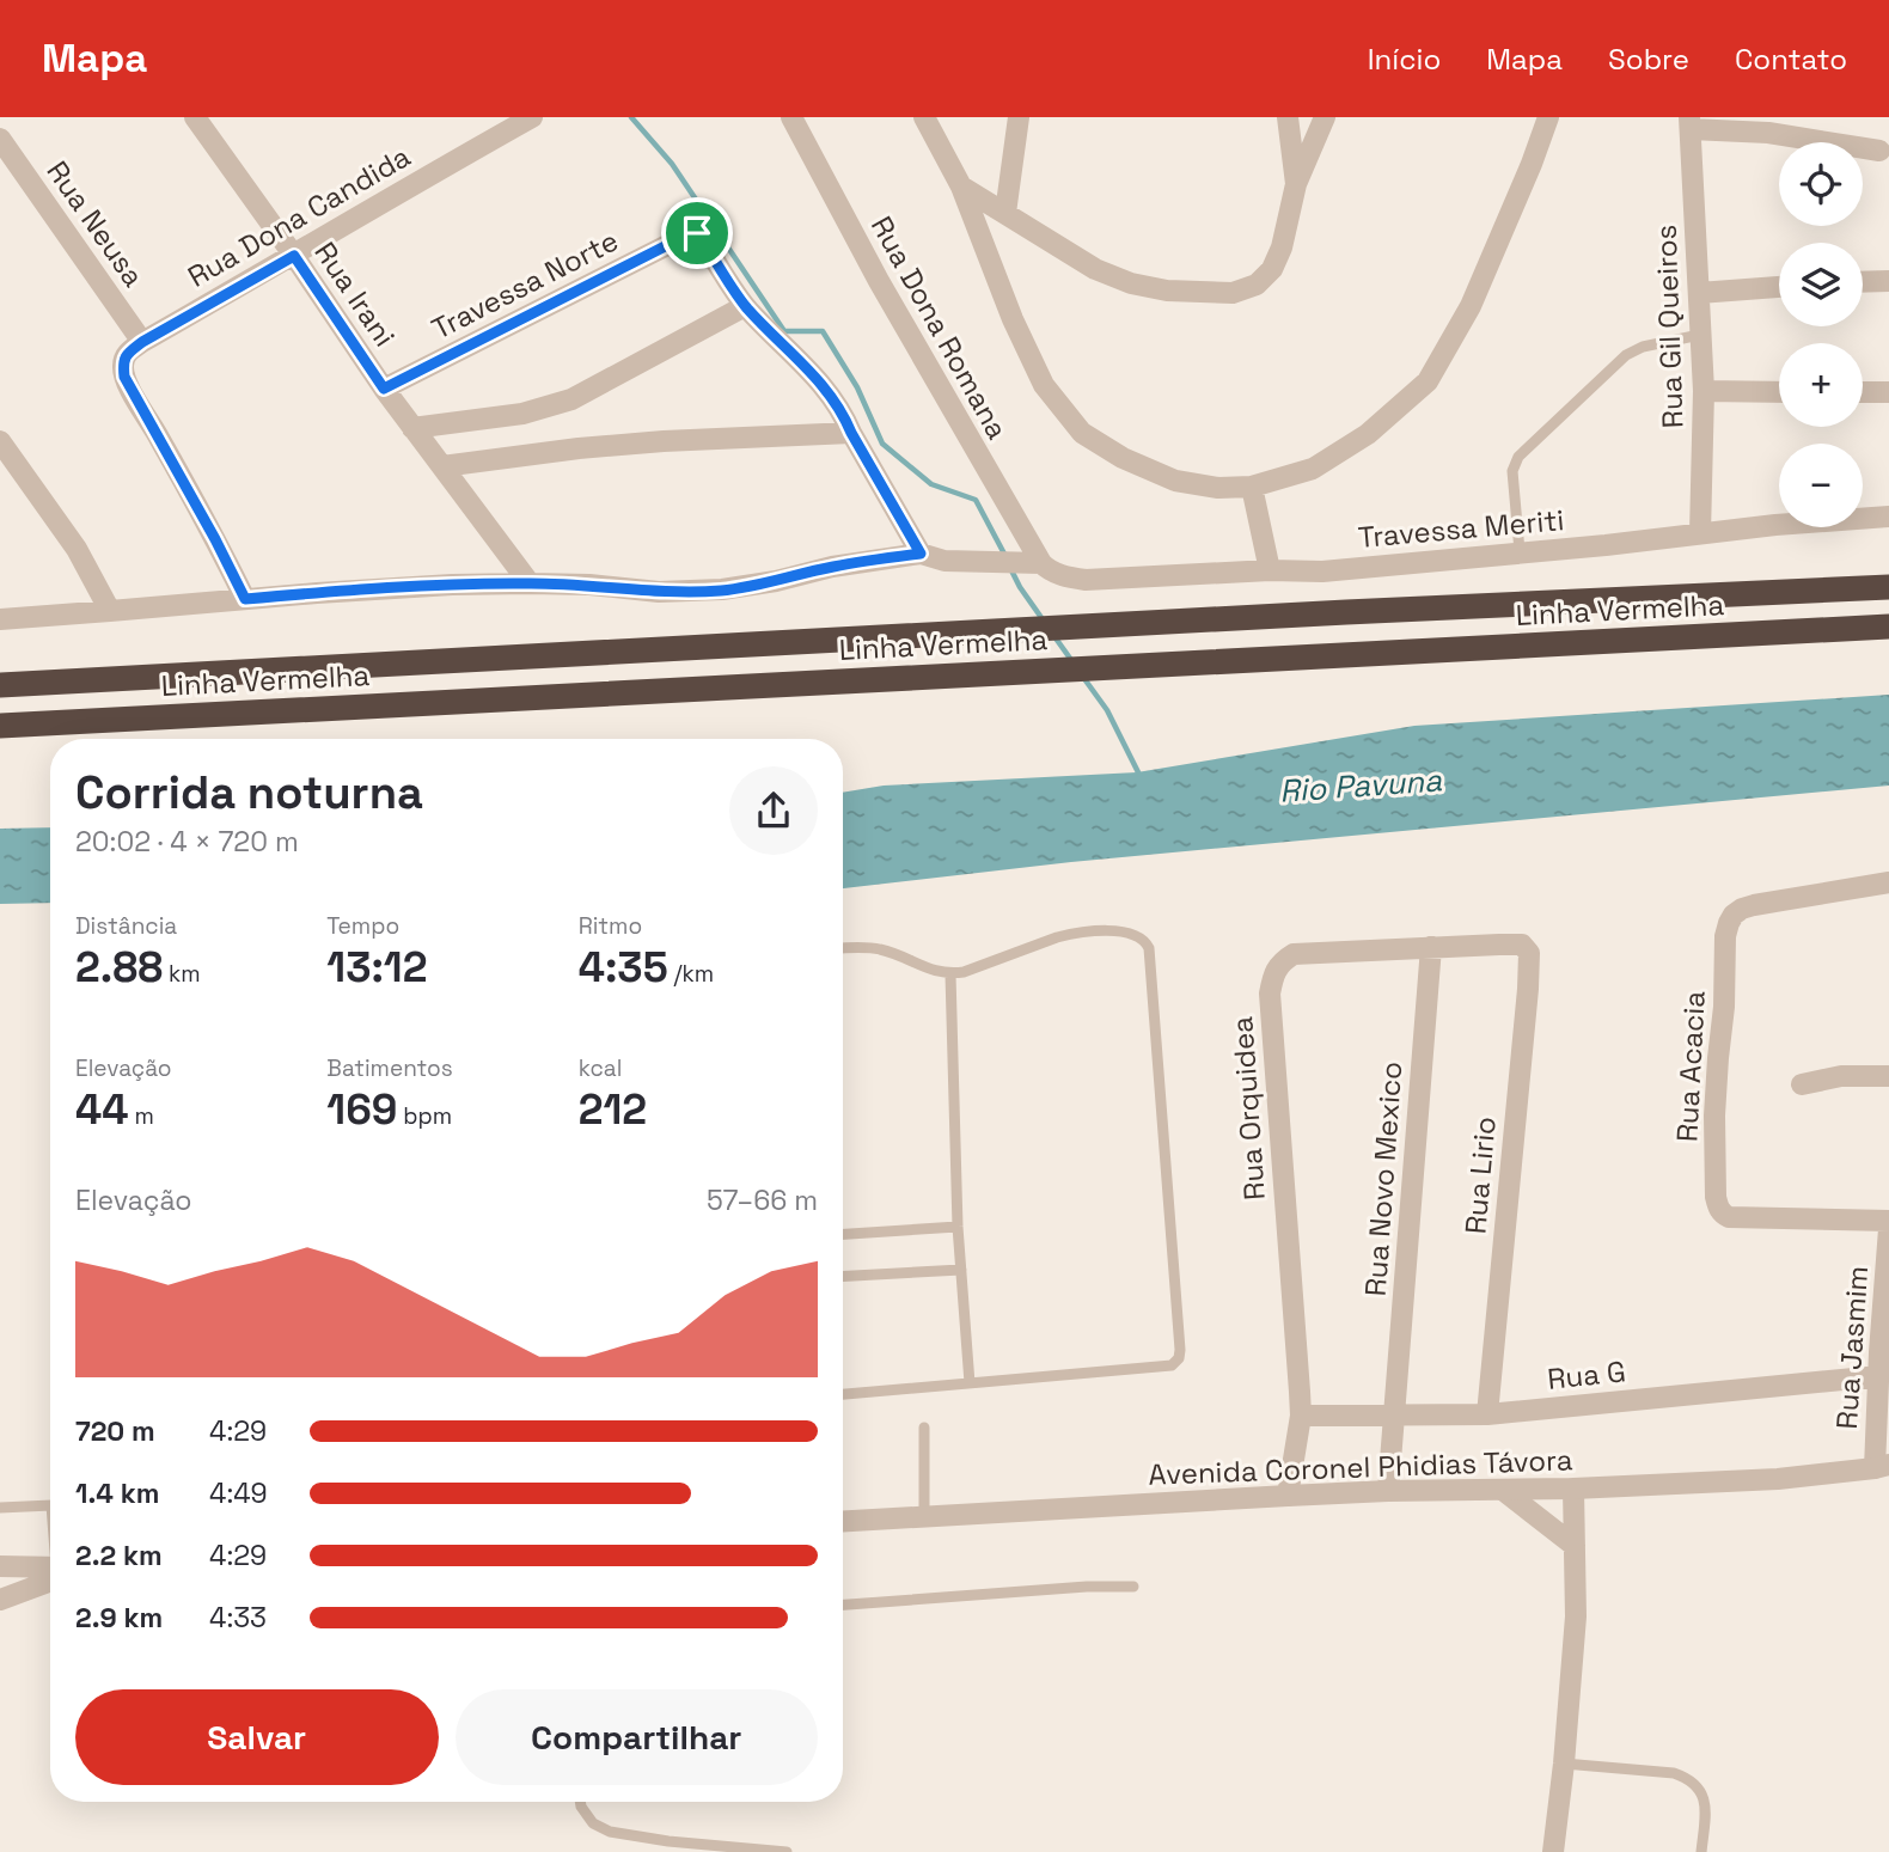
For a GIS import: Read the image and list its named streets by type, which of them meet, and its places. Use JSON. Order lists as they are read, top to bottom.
{
  "streets": {
    "highway": ["Linha Vermelha"],
    "street": [
      "Rua Dona Candida",
      "Rua Neusa",
      "Travessa Norte",
      "Rua Irani",
      "Rua Gil Queiros",
      "Rua Dona Romana",
      "Travessa Meriti",
      "Rua Acacia",
      "Rua Orquidea",
      "Rua Lirio",
      "Rua Novo Mexico",
      "Rua Jasmim",
      "Rua G",
      "Avenida Coronel Phidias Távora"
    ]
  },
  "crossings": [
    ["Rua Dona Candida", "Rua Neusa"],
    ["Rua Dona Candida", "Rua Irani"],
    ["Travessa Norte", "Rua Irani"],
    ["Rua Gil Queiros", "Travessa Meriti"],
    ["Rua Dona Romana", "Travessa Meriti"],
    ["Rua Orquidea", "Rua Lirio"],
    ["Rua Orquidea", "Rua Novo Mexico"],
    ["Rua Orquidea", "Rua G"],
    ["Rua Orquidea", "Avenida Coronel Phidias Távora"],
    ["Rua Lirio", "Rua G"],
    ["Rua Novo Mexico", "Rua G"],
    ["Rua Jasmim", "Rua G"],
    ["Rua Jasmim", "Avenida Coronel Phidias Távora"]
  ],
  "water": ["Rio Pavuna"],
  "page": {
    "header": "Mapa",
    "nav": [
      "Início",
      "Mapa",
      "Sobre",
      "Contato"
    ],
    "map_buttons": ["+", "−"],
    "heading": ["Corrida noturna", "20:02 · 4 × 720 m"],
    "stats": [
      ["Distância", "2.88 km"],
      ["Tempo", "13:12"],
      ["Ritmo", "4:35 /km"],
      ["Elevação", "44 m"],
      ["Batimentos", "169 bpm"],
      ["kcal", "212"]
    ],
    "chart": ["Elevação", "57–66 m"],
    "list": [
      {
        "name": "720 m",
        "note": "4:29"
      },
      {
        "name": "1.4 km",
        "note": "4:49"
      },
      {
        "name": "2.2 km",
        "note": "4:29"
      },
      {
        "name": "2.9 km",
        "note": "4:33"
      }
    ],
    "buttons": ["Salvar", "Compartilhar"]
  }
}
